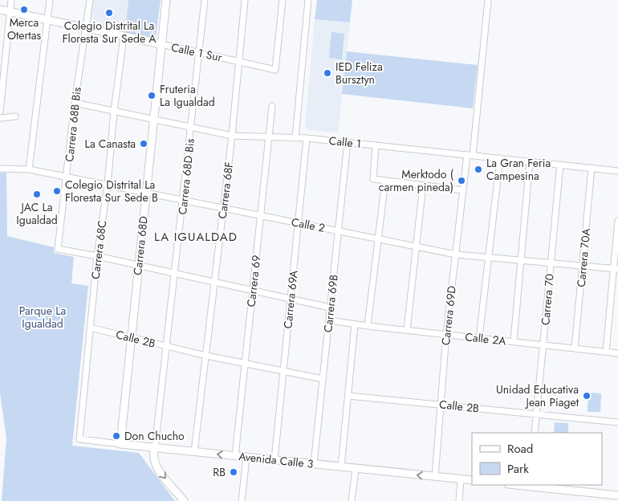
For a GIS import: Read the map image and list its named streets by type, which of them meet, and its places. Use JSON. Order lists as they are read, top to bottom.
{
  "streets": {
    "street": [
      "Calle 1 Sur",
      "Carrera 68B Bis",
      "Calle 1",
      "Carrera 68D Bis",
      "Carrera 68F",
      "Calle 2",
      "Carrera 68D",
      "Carrera 68C",
      "Carrera 70A",
      "Carrera 69",
      "Carrera 69A",
      "Carrera 70",
      "Carrera 69B",
      "Carrera 69D",
      "Calle 2B",
      "Calle 2A",
      "Avenida Calle 3"
    ]
  },
  "crossings": [
    ["Calle 1 Sur", "Carrera 68B Bis"],
    ["Calle 1 Sur", "Carrera 68D Bis"],
    ["Calle 1 Sur", "Carrera 68F"],
    ["Calle 1 Sur", "Carrera 68D"],
    ["Calle 1 Sur", "Carrera 68C"],
    ["Carrera 68B Bis", "Calle 1"],
    ["Carrera 68B Bis", "Calle 2"],
    ["Carrera 68B Bis", "Carrera 68C"],
    ["Calle 1", "Carrera 68D Bis"],
    ["Calle 1", "Carrera 68F"],
    ["Calle 1", "Carrera 68D"],
    ["Calle 1", "Carrera 68C"],
    ["Calle 1", "Carrera 70A"],
    ["Calle 1", "Carrera 69"],
    ["Calle 1", "Carrera 69A"],
    ["Calle 1", "Carrera 70"],
    ["Calle 1", "Carrera 69B"],
    ["Calle 1", "Carrera 69D"],
    ["Carrera 68D Bis", "Calle 2"],
    ["Carrera 68D Bis", "Calle 2B"],
    ["Carrera 68D Bis", "Avenida Calle 3"],
    ["Carrera 68F", "Calle 2"],
    ["Carrera 68F", "Calle 2B"],
    ["Carrera 68F", "Avenida Calle 3"],
    ["Calle 2", "Carrera 68D"],
    ["Calle 2", "Carrera 68C"],
    ["Calle 2", "Carrera 70A"],
    ["Calle 2", "Carrera 69"],
    ["Calle 2", "Carrera 69A"],
    ["Calle 2", "Carrera 70"],
    ["Calle 2", "Carrera 69B"],
    ["Calle 2", "Carrera 69D"],
    ["Carrera 68D", "Calle 2B"],
    ["Carrera 68D", "Avenida Calle 3"],
    ["Carrera 68C", "Calle 2B"],
    ["Carrera 68C", "Avenida Calle 3"],
    ["Carrera 70A", "Calle 2A"],
    ["Carrera 69", "Calle 2B"],
    ["Carrera 69", "Avenida Calle 3"],
    ["Carrera 69A", "Calle 2B"],
    ["Carrera 69A", "Avenida Calle 3"],
    ["Carrera 70", "Calle 2B"],
    ["Carrera 70", "Calle 2A"],
    ["Carrera 69B", "Calle 2B"],
    ["Carrera 69B", "Calle 2A"],
    ["Carrera 69B", "Avenida Calle 3"],
    ["Carrera 69D", "Calle 2B"],
    ["Carrera 69D", "Calle 2A"],
    ["Carrera 69D", "Avenida Calle 3"]
  ],
  "districts": ["LA IGUALDAD"],
  "parks": ["Parque La Igualdad"],
  "places": [
    "Merca Otertas",
    "Colegio Distrital La Floresta Sur Sede A",
    "IED Feliza Bursztyn",
    "Fruteria La Igualdad",
    "La Canasta",
    "La Gran Feria Campesina",
    "Merktodo ( carmen pineda)",
    "Colegio Distrital La Floresta Sur Sede B",
    "JAC La Igualdad",
    "Unidad Educativa Jean Piaget",
    "Don Chucho",
    "RB"
  ],
  "legend": ["Road", "Park"]
}
